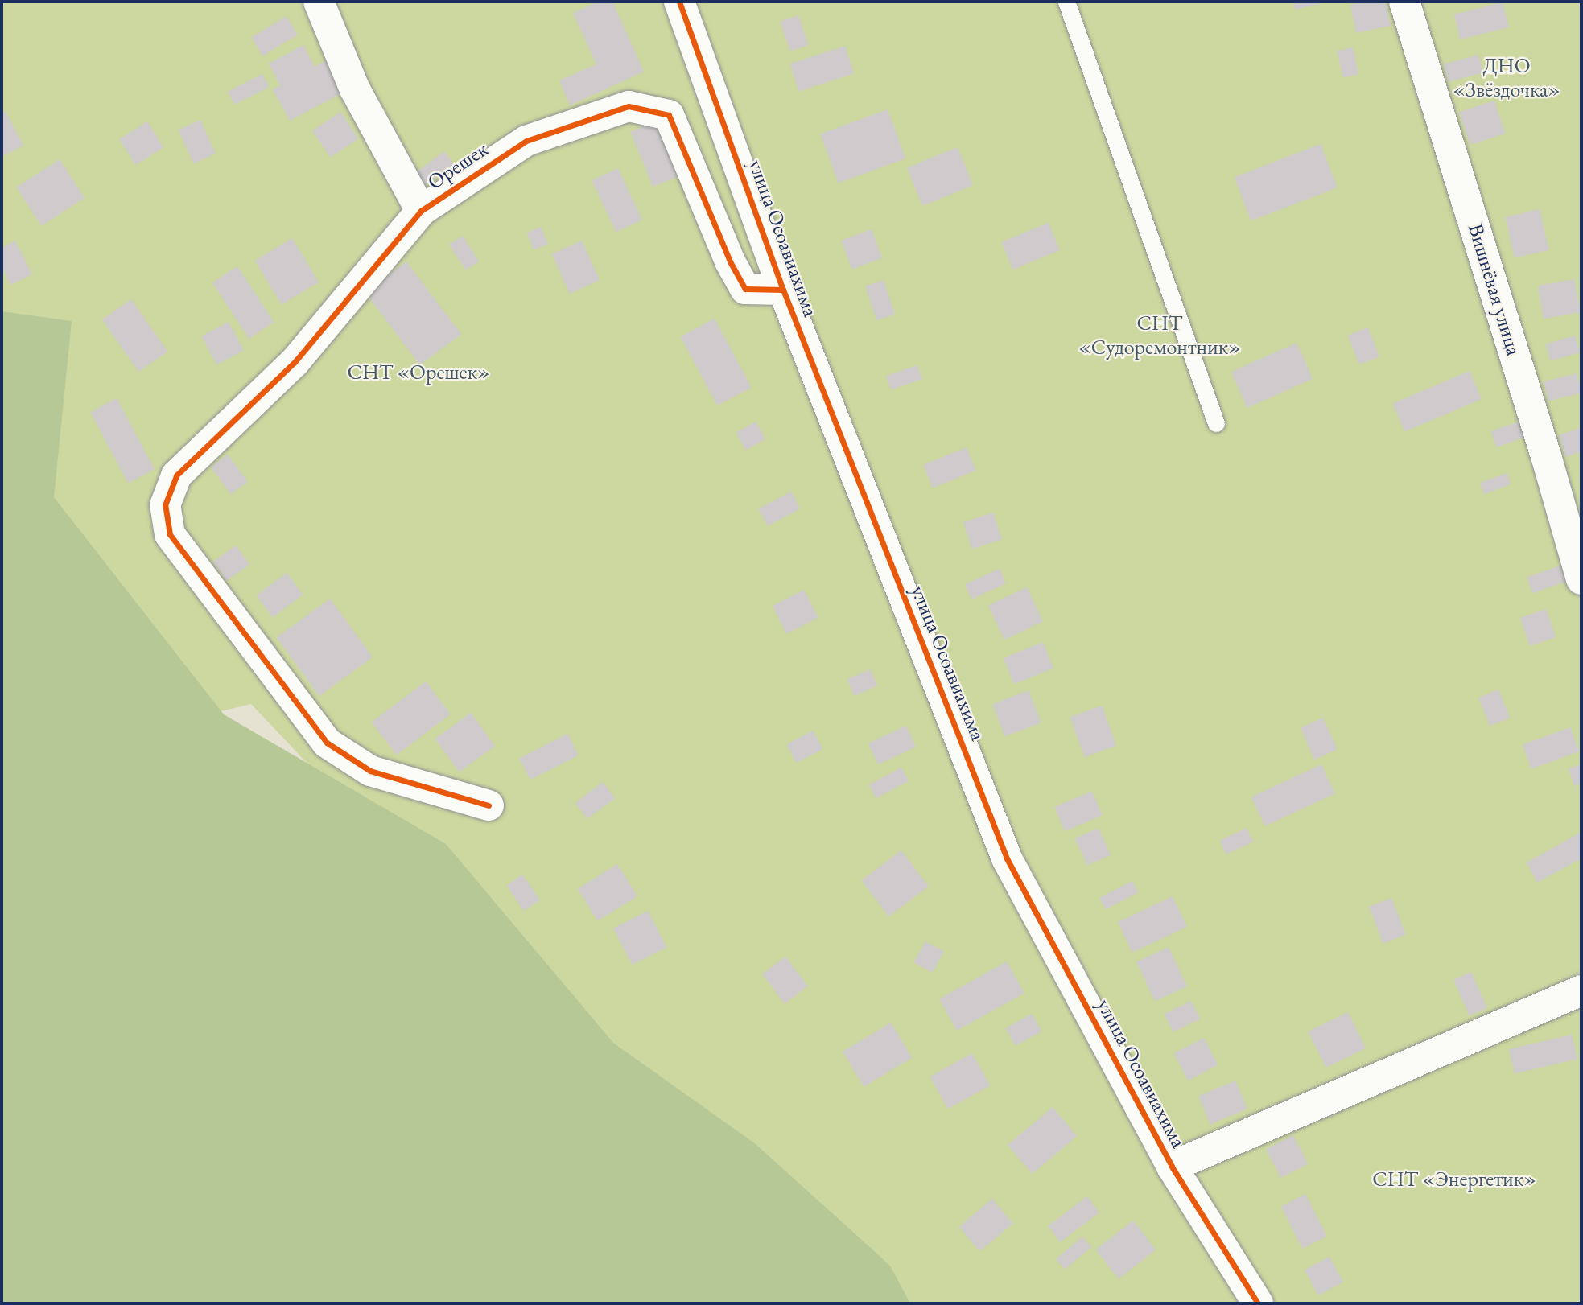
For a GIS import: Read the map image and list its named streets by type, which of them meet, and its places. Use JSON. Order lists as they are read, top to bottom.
{
  "streets": {
    "street": ["Орешек", "улица Осоавиахима", "Вишнёвая улица"]
  },
  "crossings": [
    ["Орешек", "улица Осоавиахима"]
  ],
  "parks": [
    "ДНО «Звёздочка»",
    "СНТ «Судоремонтник»",
    "СНТ «Орешек»",
    "СНТ «Энергетик»"
  ]
}
